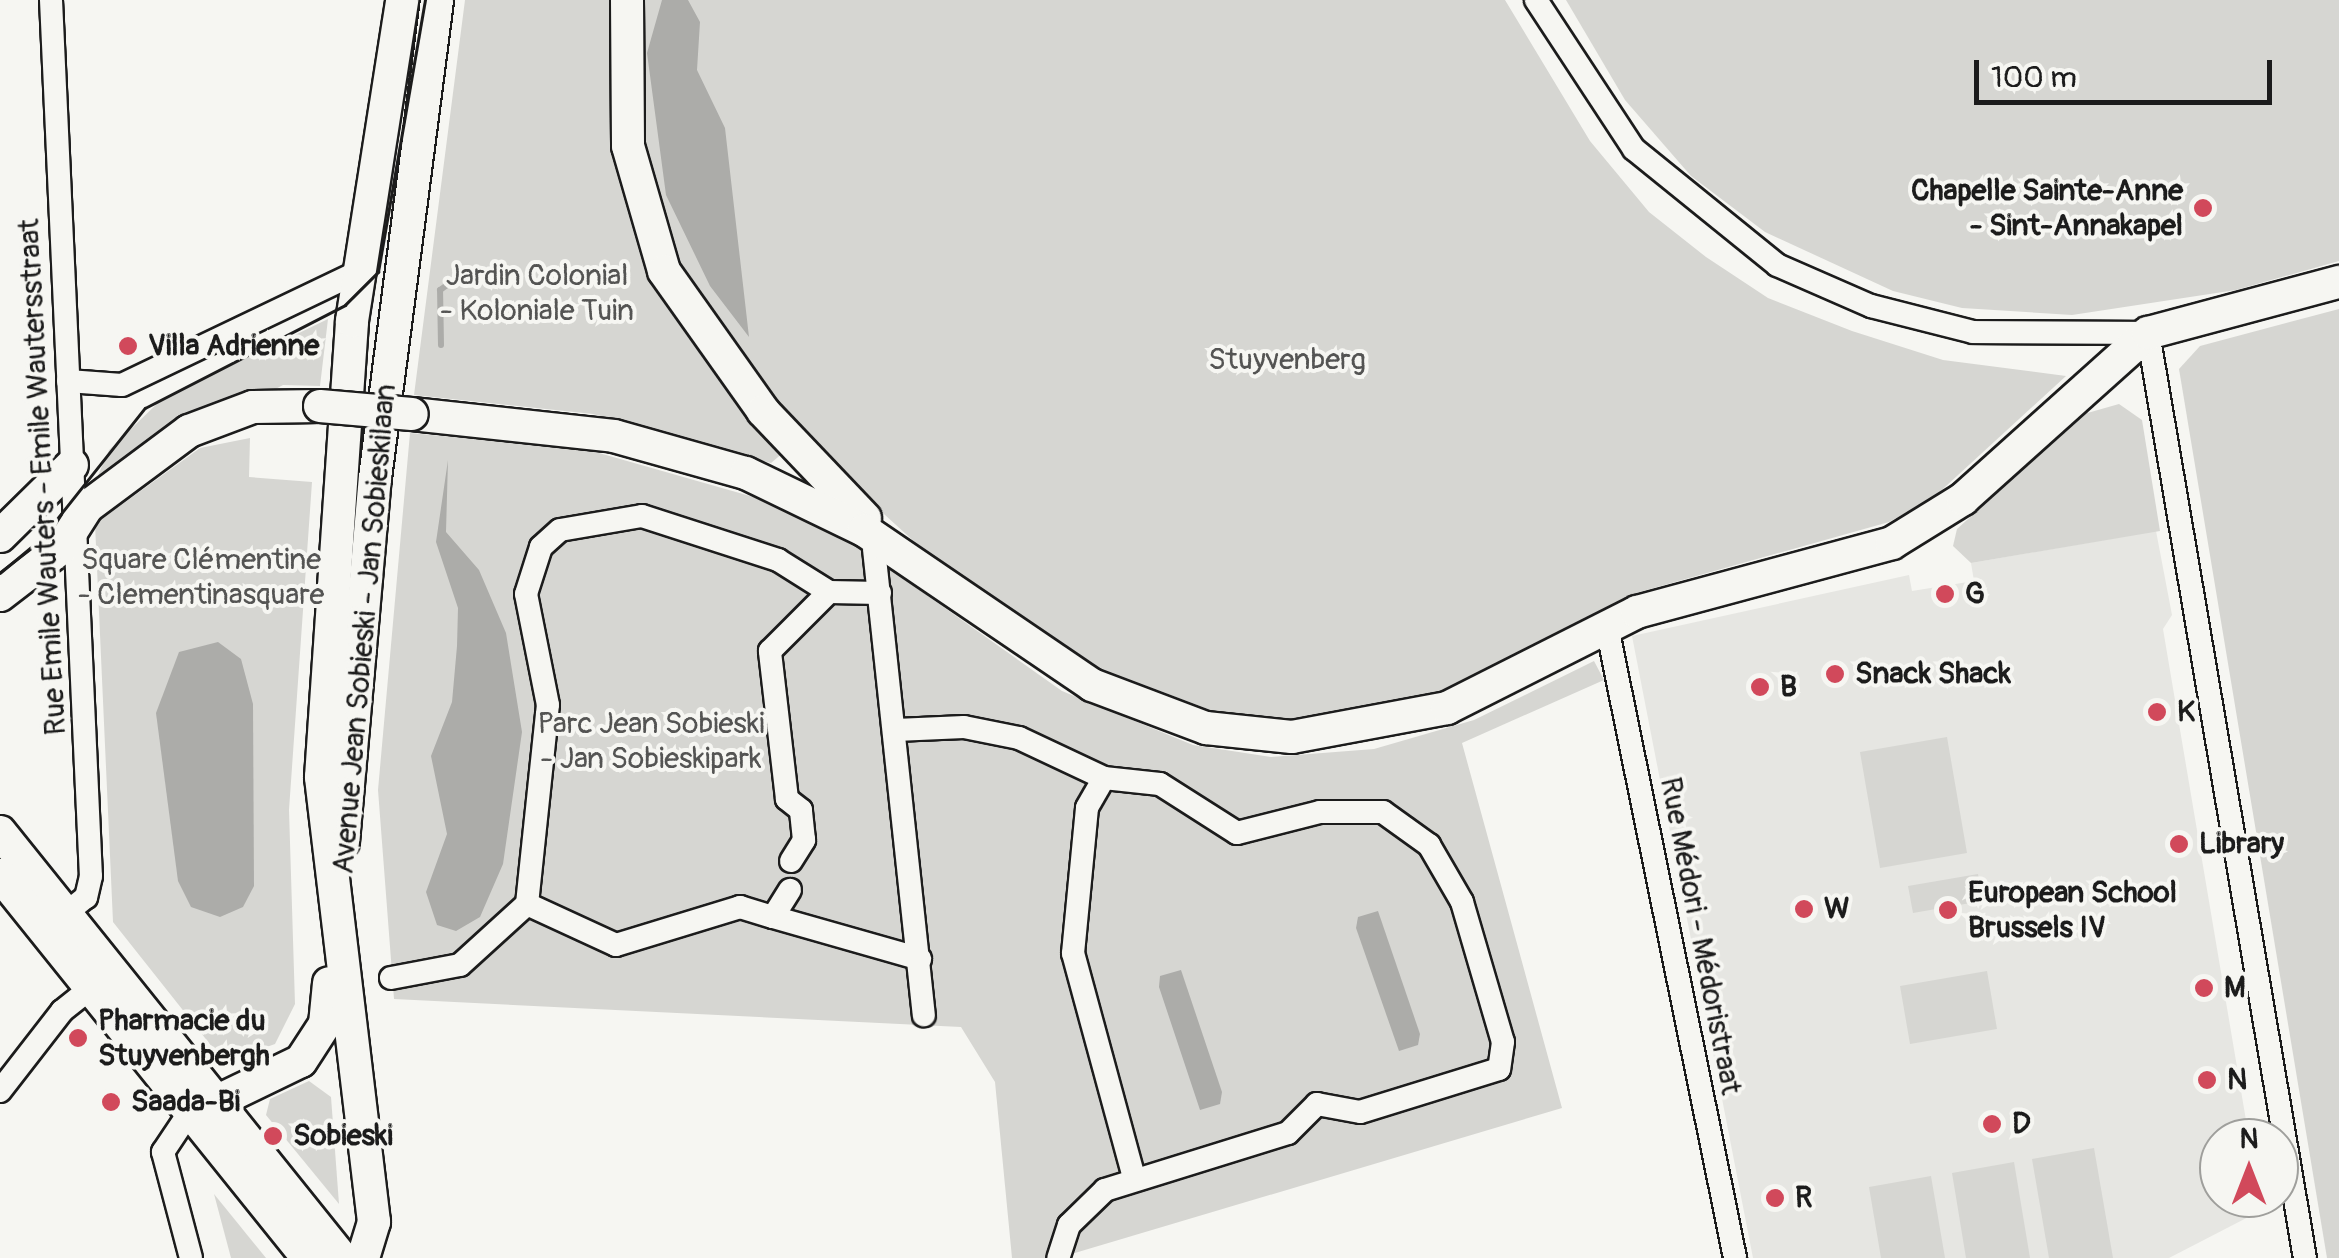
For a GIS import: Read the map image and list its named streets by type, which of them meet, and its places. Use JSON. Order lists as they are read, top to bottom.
{
  "streets": {
    "street": ["Rue Emile Wauters - Emile Wautersstraat", "Avenue Jean Sobieski - Jan Sobieskilaan", "Rue Médori - Médoristraat"]
  },
  "parks": [
    "Jardin Colonial - Koloniale Tuin",
    "Stuyvenberg",
    "Square Clémentine - Clementinasquare",
    "Parc Jean Sobieski - Jan Sobieskipark"
  ],
  "places": [
    "Chapelle Sainte-Anne - Sint-Annakapel",
    "Villa Adrienne",
    "G",
    "Snack Shack",
    "B",
    "K",
    "Library",
    "W",
    "European School Brussels IV",
    "M",
    "Pharmacie du Stuyvenbergh",
    "N",
    "Saada-Bi",
    "D",
    "Sobieski",
    "R"
  ],
  "scale_bar": "100 m",
  "north": "top"
}
